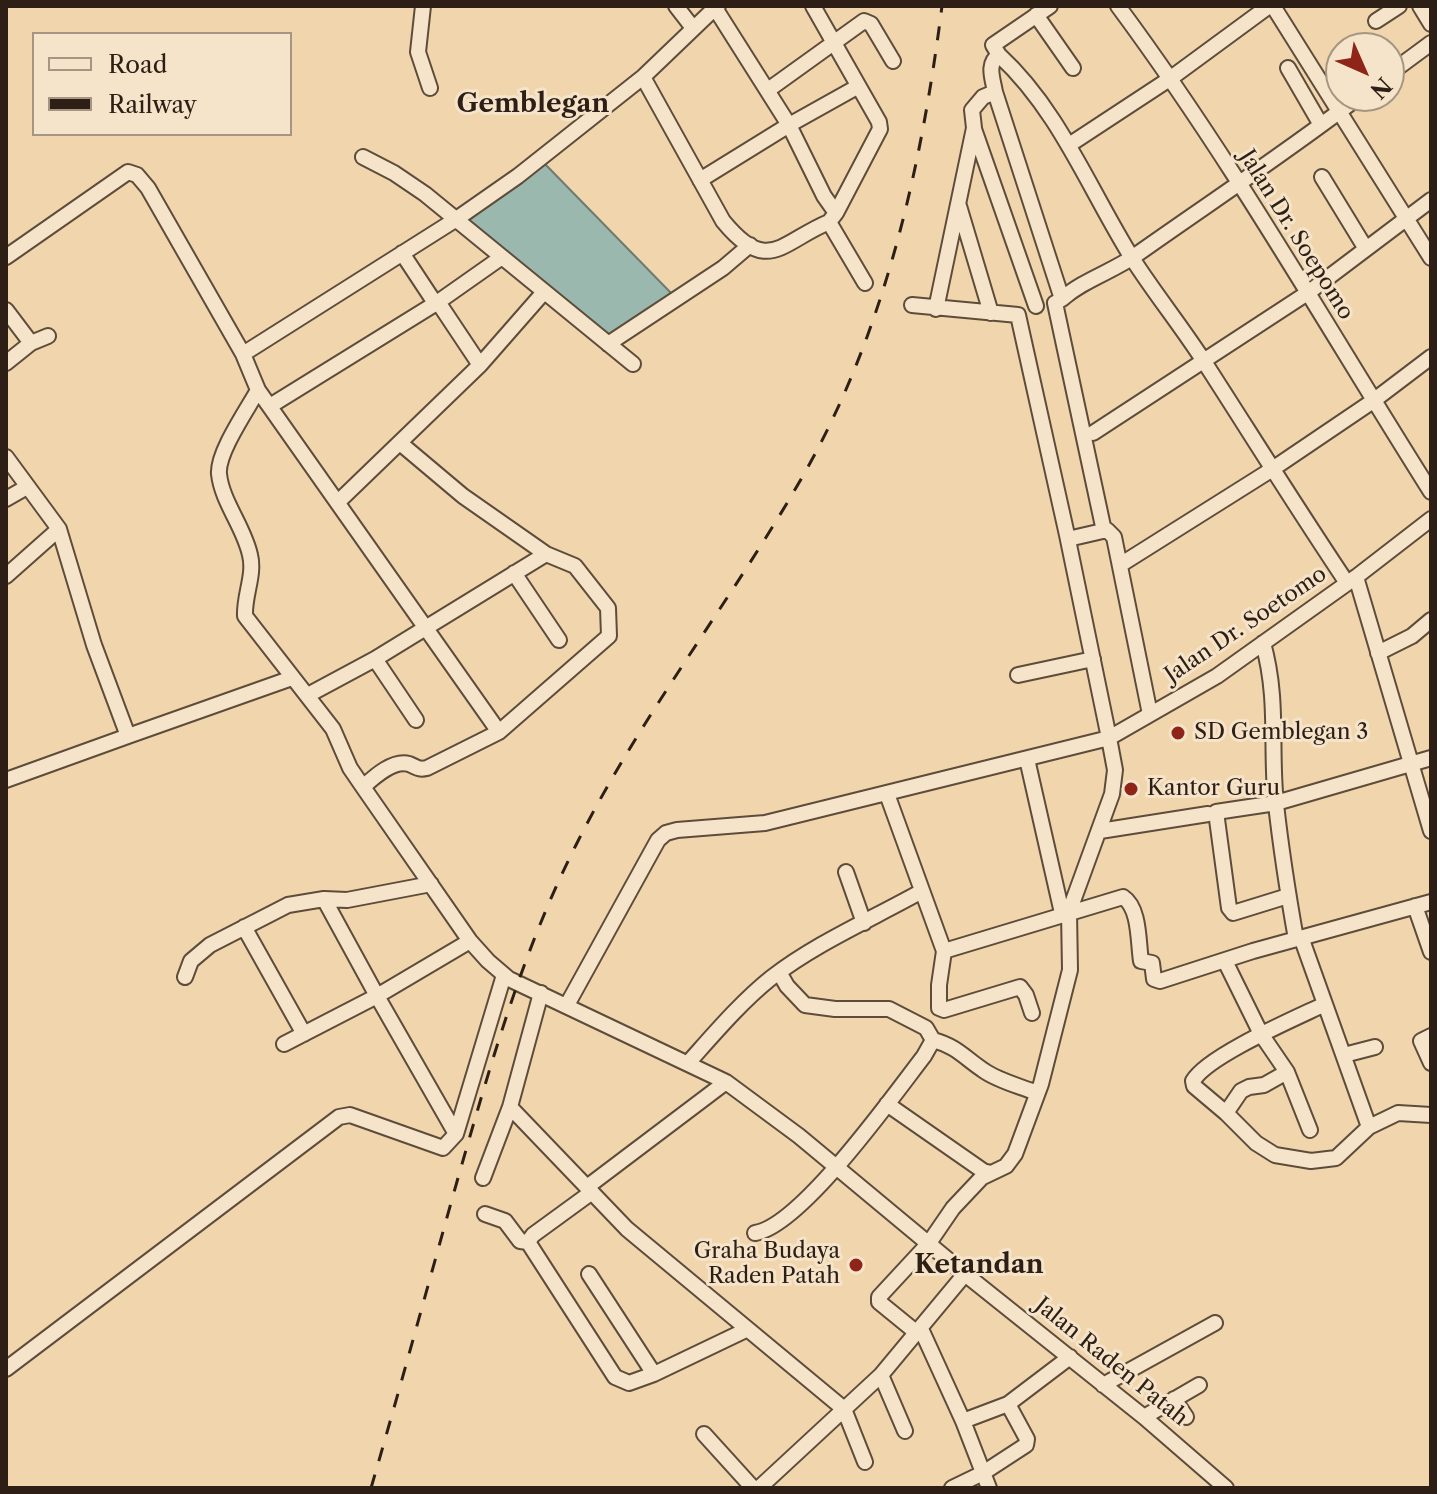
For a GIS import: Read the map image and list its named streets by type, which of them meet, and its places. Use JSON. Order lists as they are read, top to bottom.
{
  "streets": {
    "street": ["Jalan Dr. Soepomo", "Jalan Dr. Soetomo", "Jalan Raden Patah"]
  },
  "crossings": [
    ["Jalan Dr. Soetomo", "Jalan Raden Patah"]
  ],
  "districts": ["Gemblegan", "Ketandan"],
  "places": ["SD Gemblegan 3", "Kantor Guru", "Graha Budaya Raden Patah"],
  "legend": ["Road", "Railway"],
  "north": "bottom right"
}
